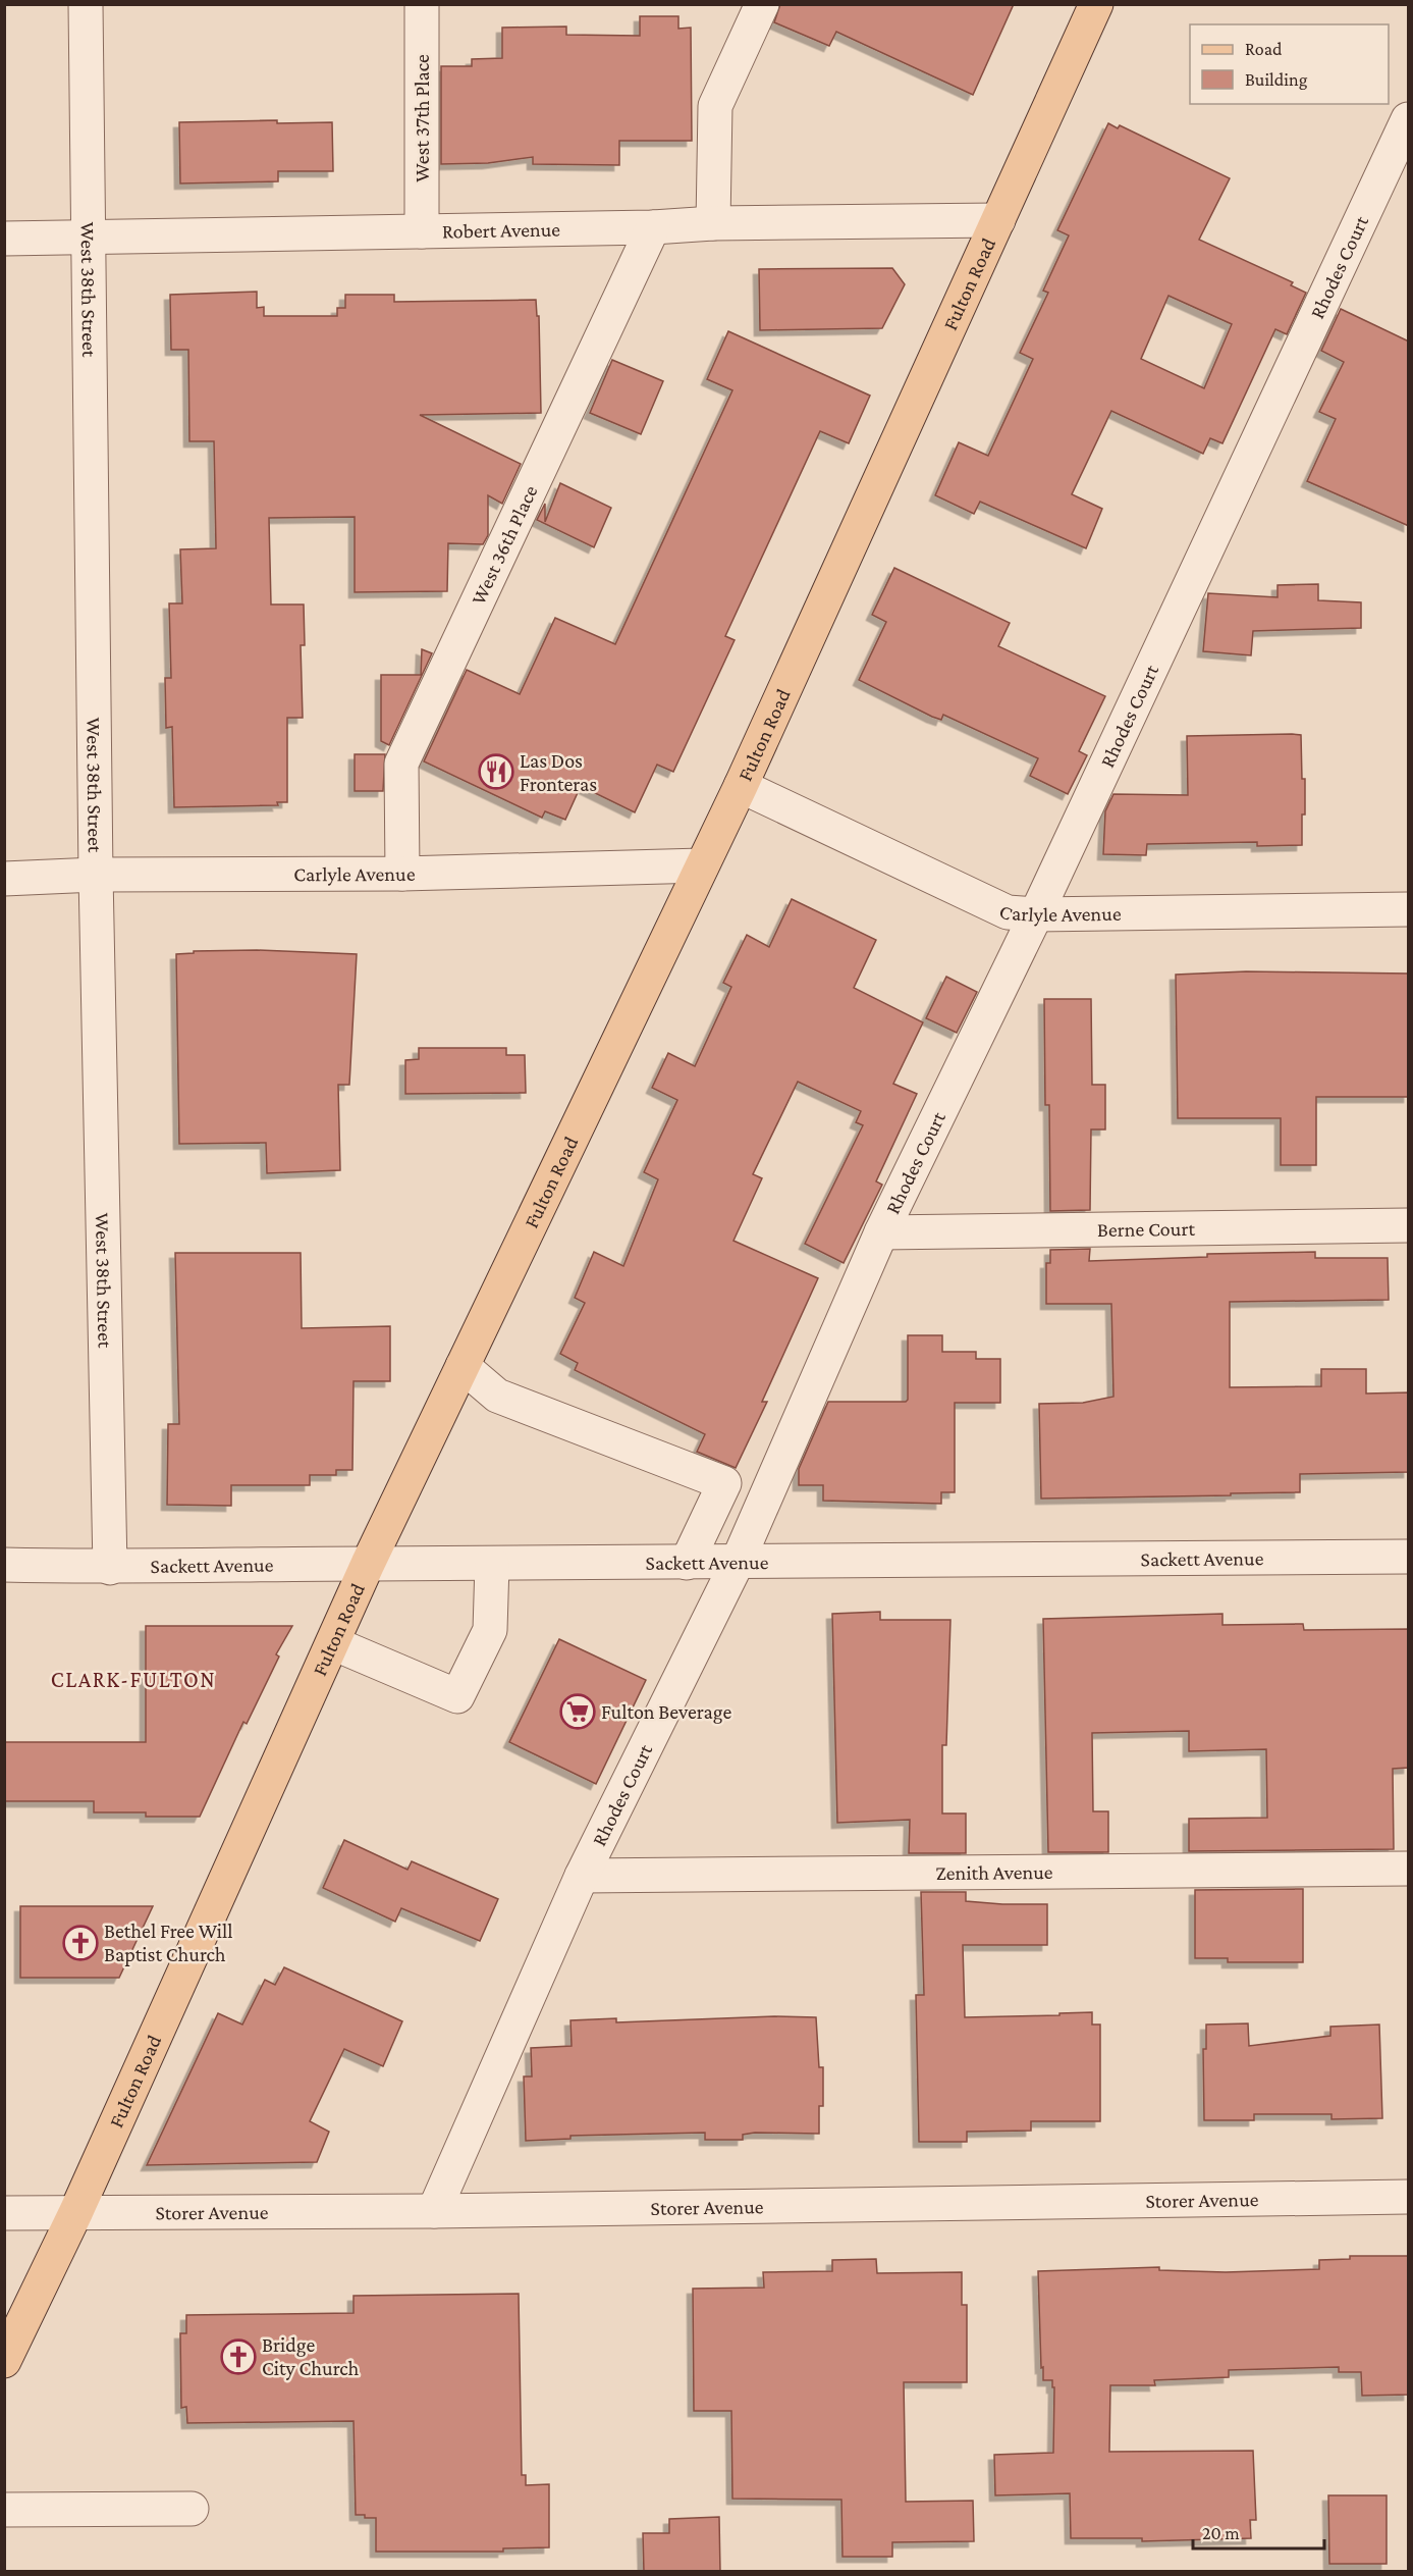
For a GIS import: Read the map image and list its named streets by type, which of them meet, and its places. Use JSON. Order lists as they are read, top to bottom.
{
  "streets": {
    "main road": ["Fulton Road"],
    "street": [
      "West 37th Place",
      "Robert Avenue",
      "Rhodes Court",
      "West 38th Street",
      "West 36th Place",
      "Carlyle Avenue",
      "Berne Court",
      "Sackett Avenue",
      "Zenith Avenue",
      "Storer Avenue"
    ]
  },
  "crossings": [
    ["West 37th Place", "Robert Avenue"],
    ["Robert Avenue", "Fulton Road"],
    ["Robert Avenue", "West 38th Street"],
    ["Robert Avenue", "West 36th Place"],
    ["Rhodes Court", "Carlyle Avenue"],
    ["Rhodes Court", "Berne Court"],
    ["Rhodes Court", "Sackett Avenue"],
    ["Rhodes Court", "Zenith Avenue"],
    ["Rhodes Court", "Storer Avenue"],
    ["Fulton Road", "Carlyle Avenue"],
    ["Fulton Road", "Sackett Avenue"],
    ["Fulton Road", "Storer Avenue"],
    ["West 38th Street", "Carlyle Avenue"],
    ["West 38th Street", "Sackett Avenue"],
    ["West 36th Place", "Carlyle Avenue"]
  ],
  "districts": ["CLARK-FULTON"],
  "places": {
    "restaurant": ["Las Dos Fronteras"],
    "supermarket": ["Fulton Beverage"],
    "church": ["Bethel Free Will Baptist Church", "Bridge City Church"]
  },
  "legend": ["Road", "Building"],
  "scale_bar": "20 m"
}
